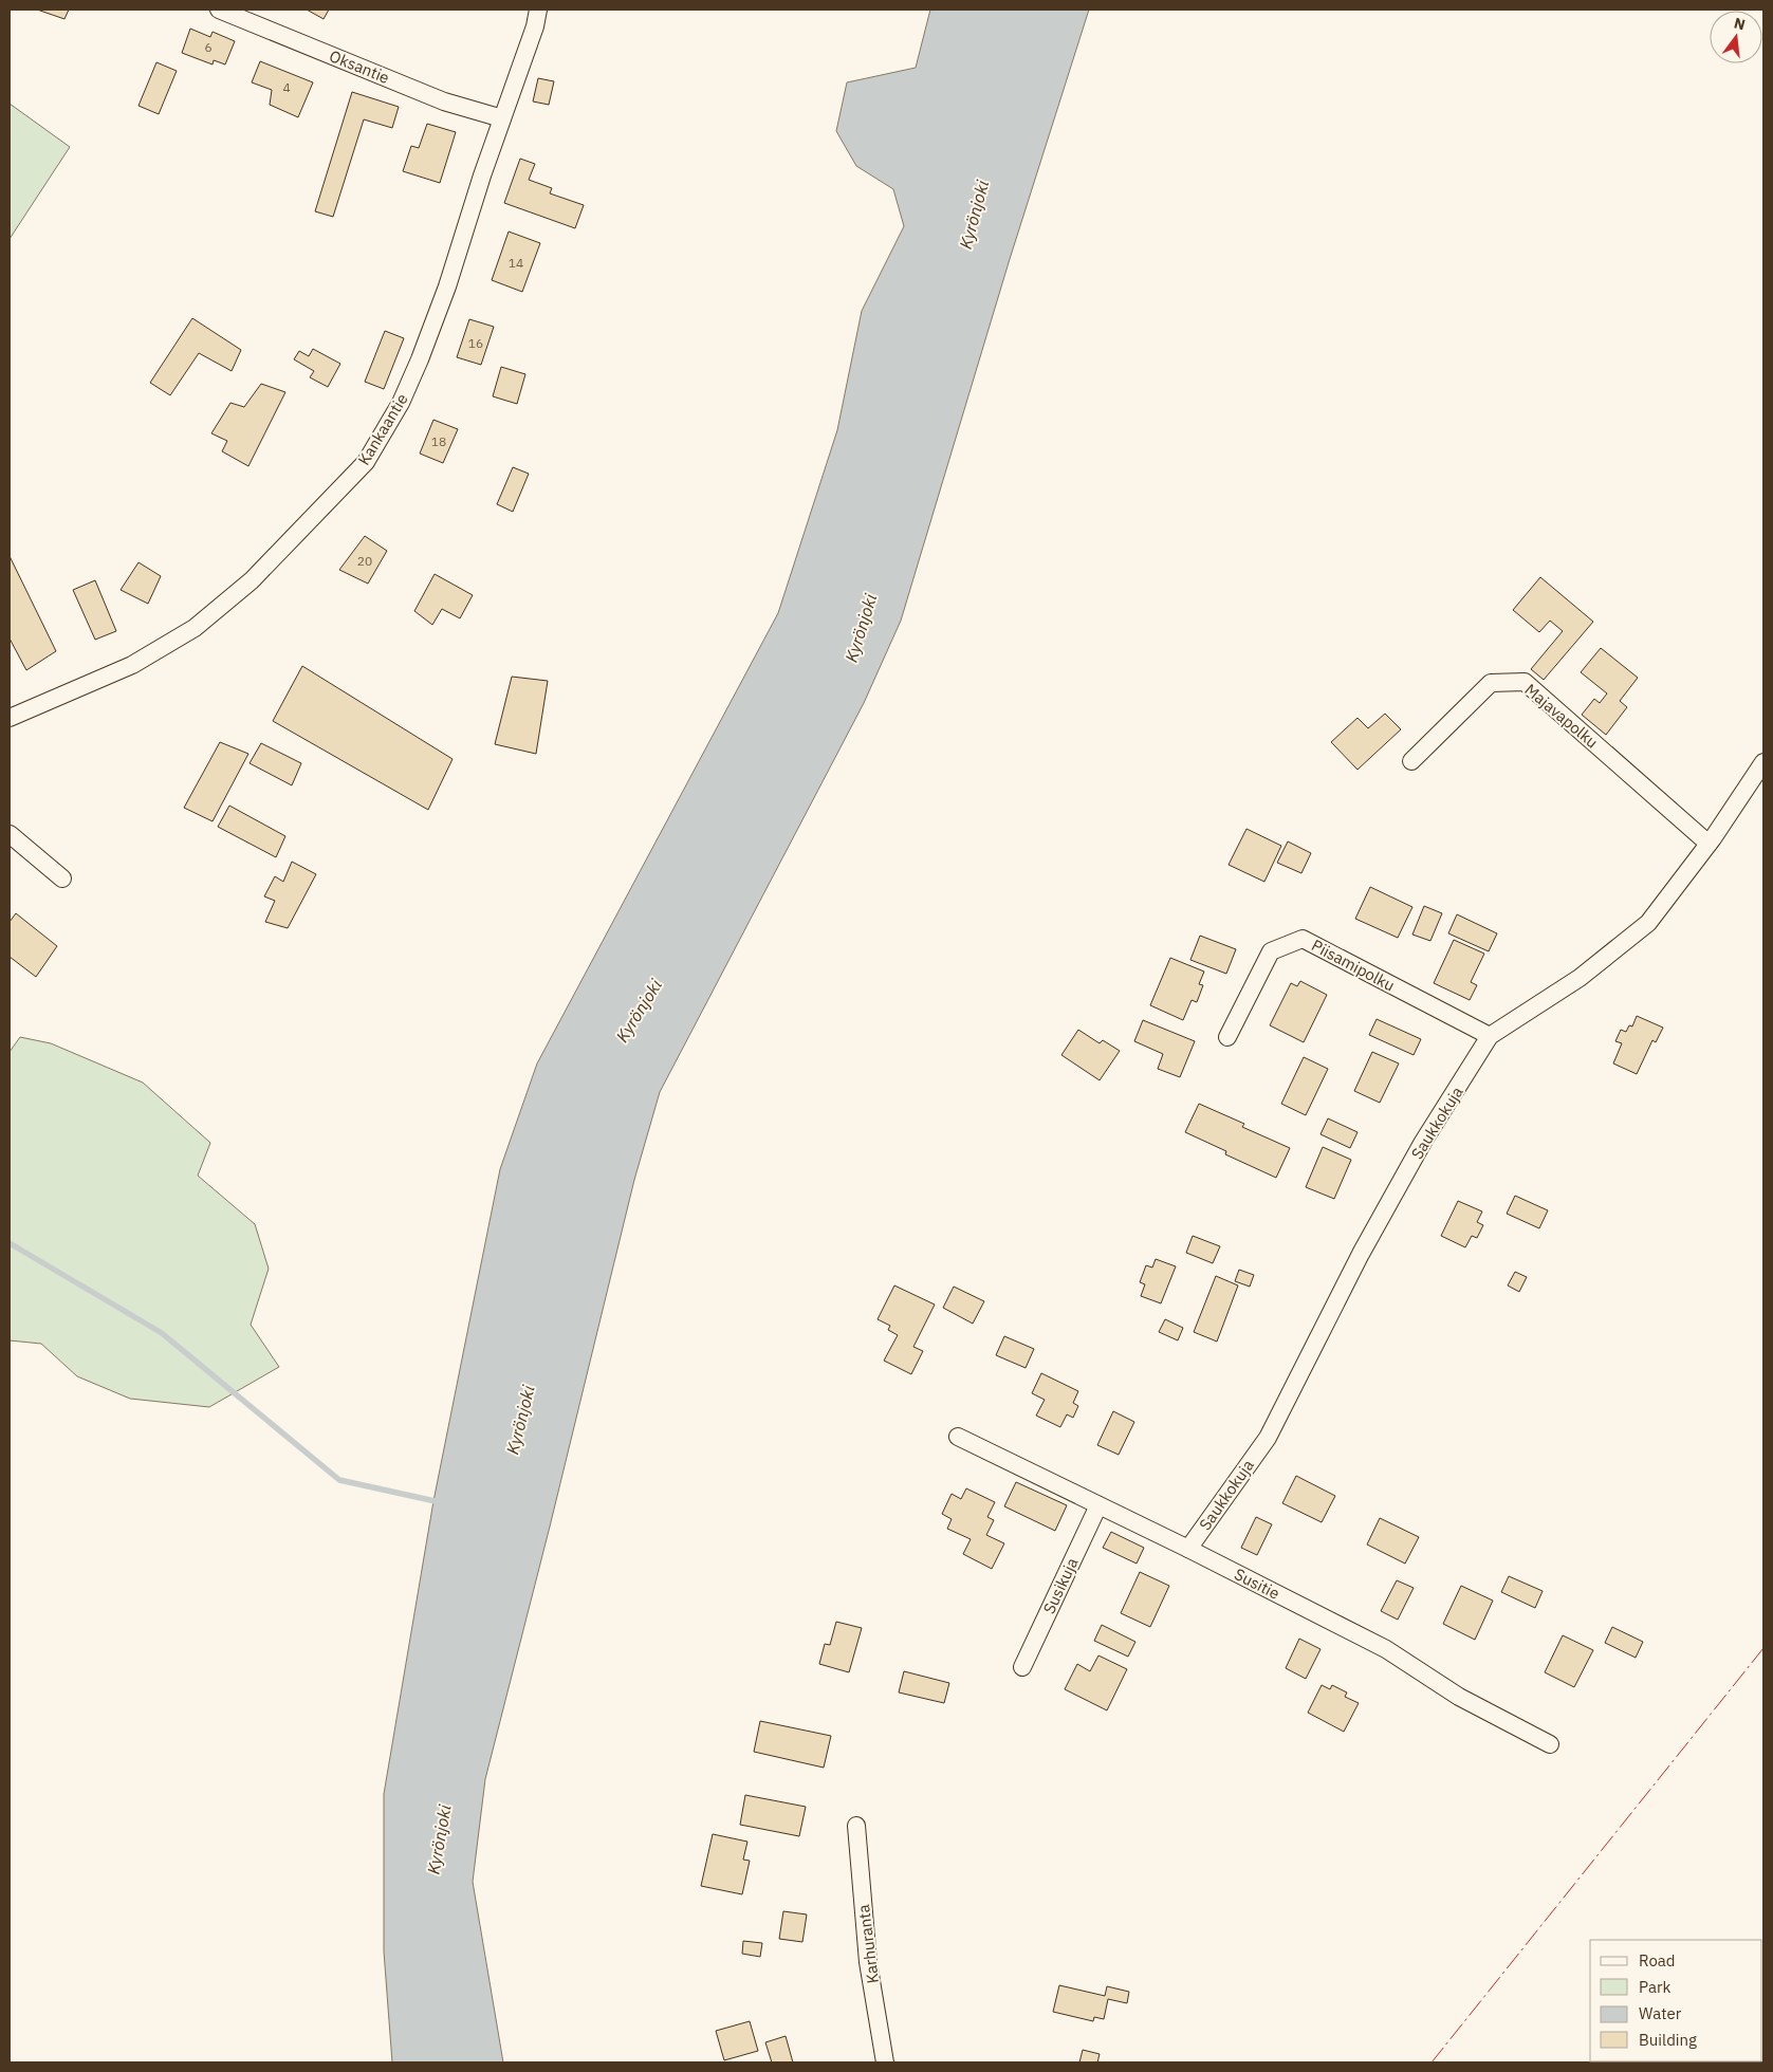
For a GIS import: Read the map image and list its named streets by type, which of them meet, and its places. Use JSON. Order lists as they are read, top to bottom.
{
  "streets": {
    "street": [
      "Oksantie",
      "Kankaantie",
      "Majavapolku",
      "Piisamipolku",
      "Saukkokuja",
      "Susitie",
      "Susikuja",
      "Karhuranta"
    ]
  },
  "crossings": [
    ["Oksantie", "Kankaantie"],
    ["Majavapolku", "Saukkokuja"],
    ["Piisamipolku", "Saukkokuja"],
    ["Saukkokuja", "Susitie"],
    ["Susitie", "Susikuja"]
  ],
  "water": ["Kyrönjoki"],
  "house_numbers": [
    "6",
    "4",
    "14",
    "16",
    "18",
    "20"
  ],
  "legend": [
    "Road",
    "Park",
    "Water",
    "Building"
  ],
  "north": "top"
}
